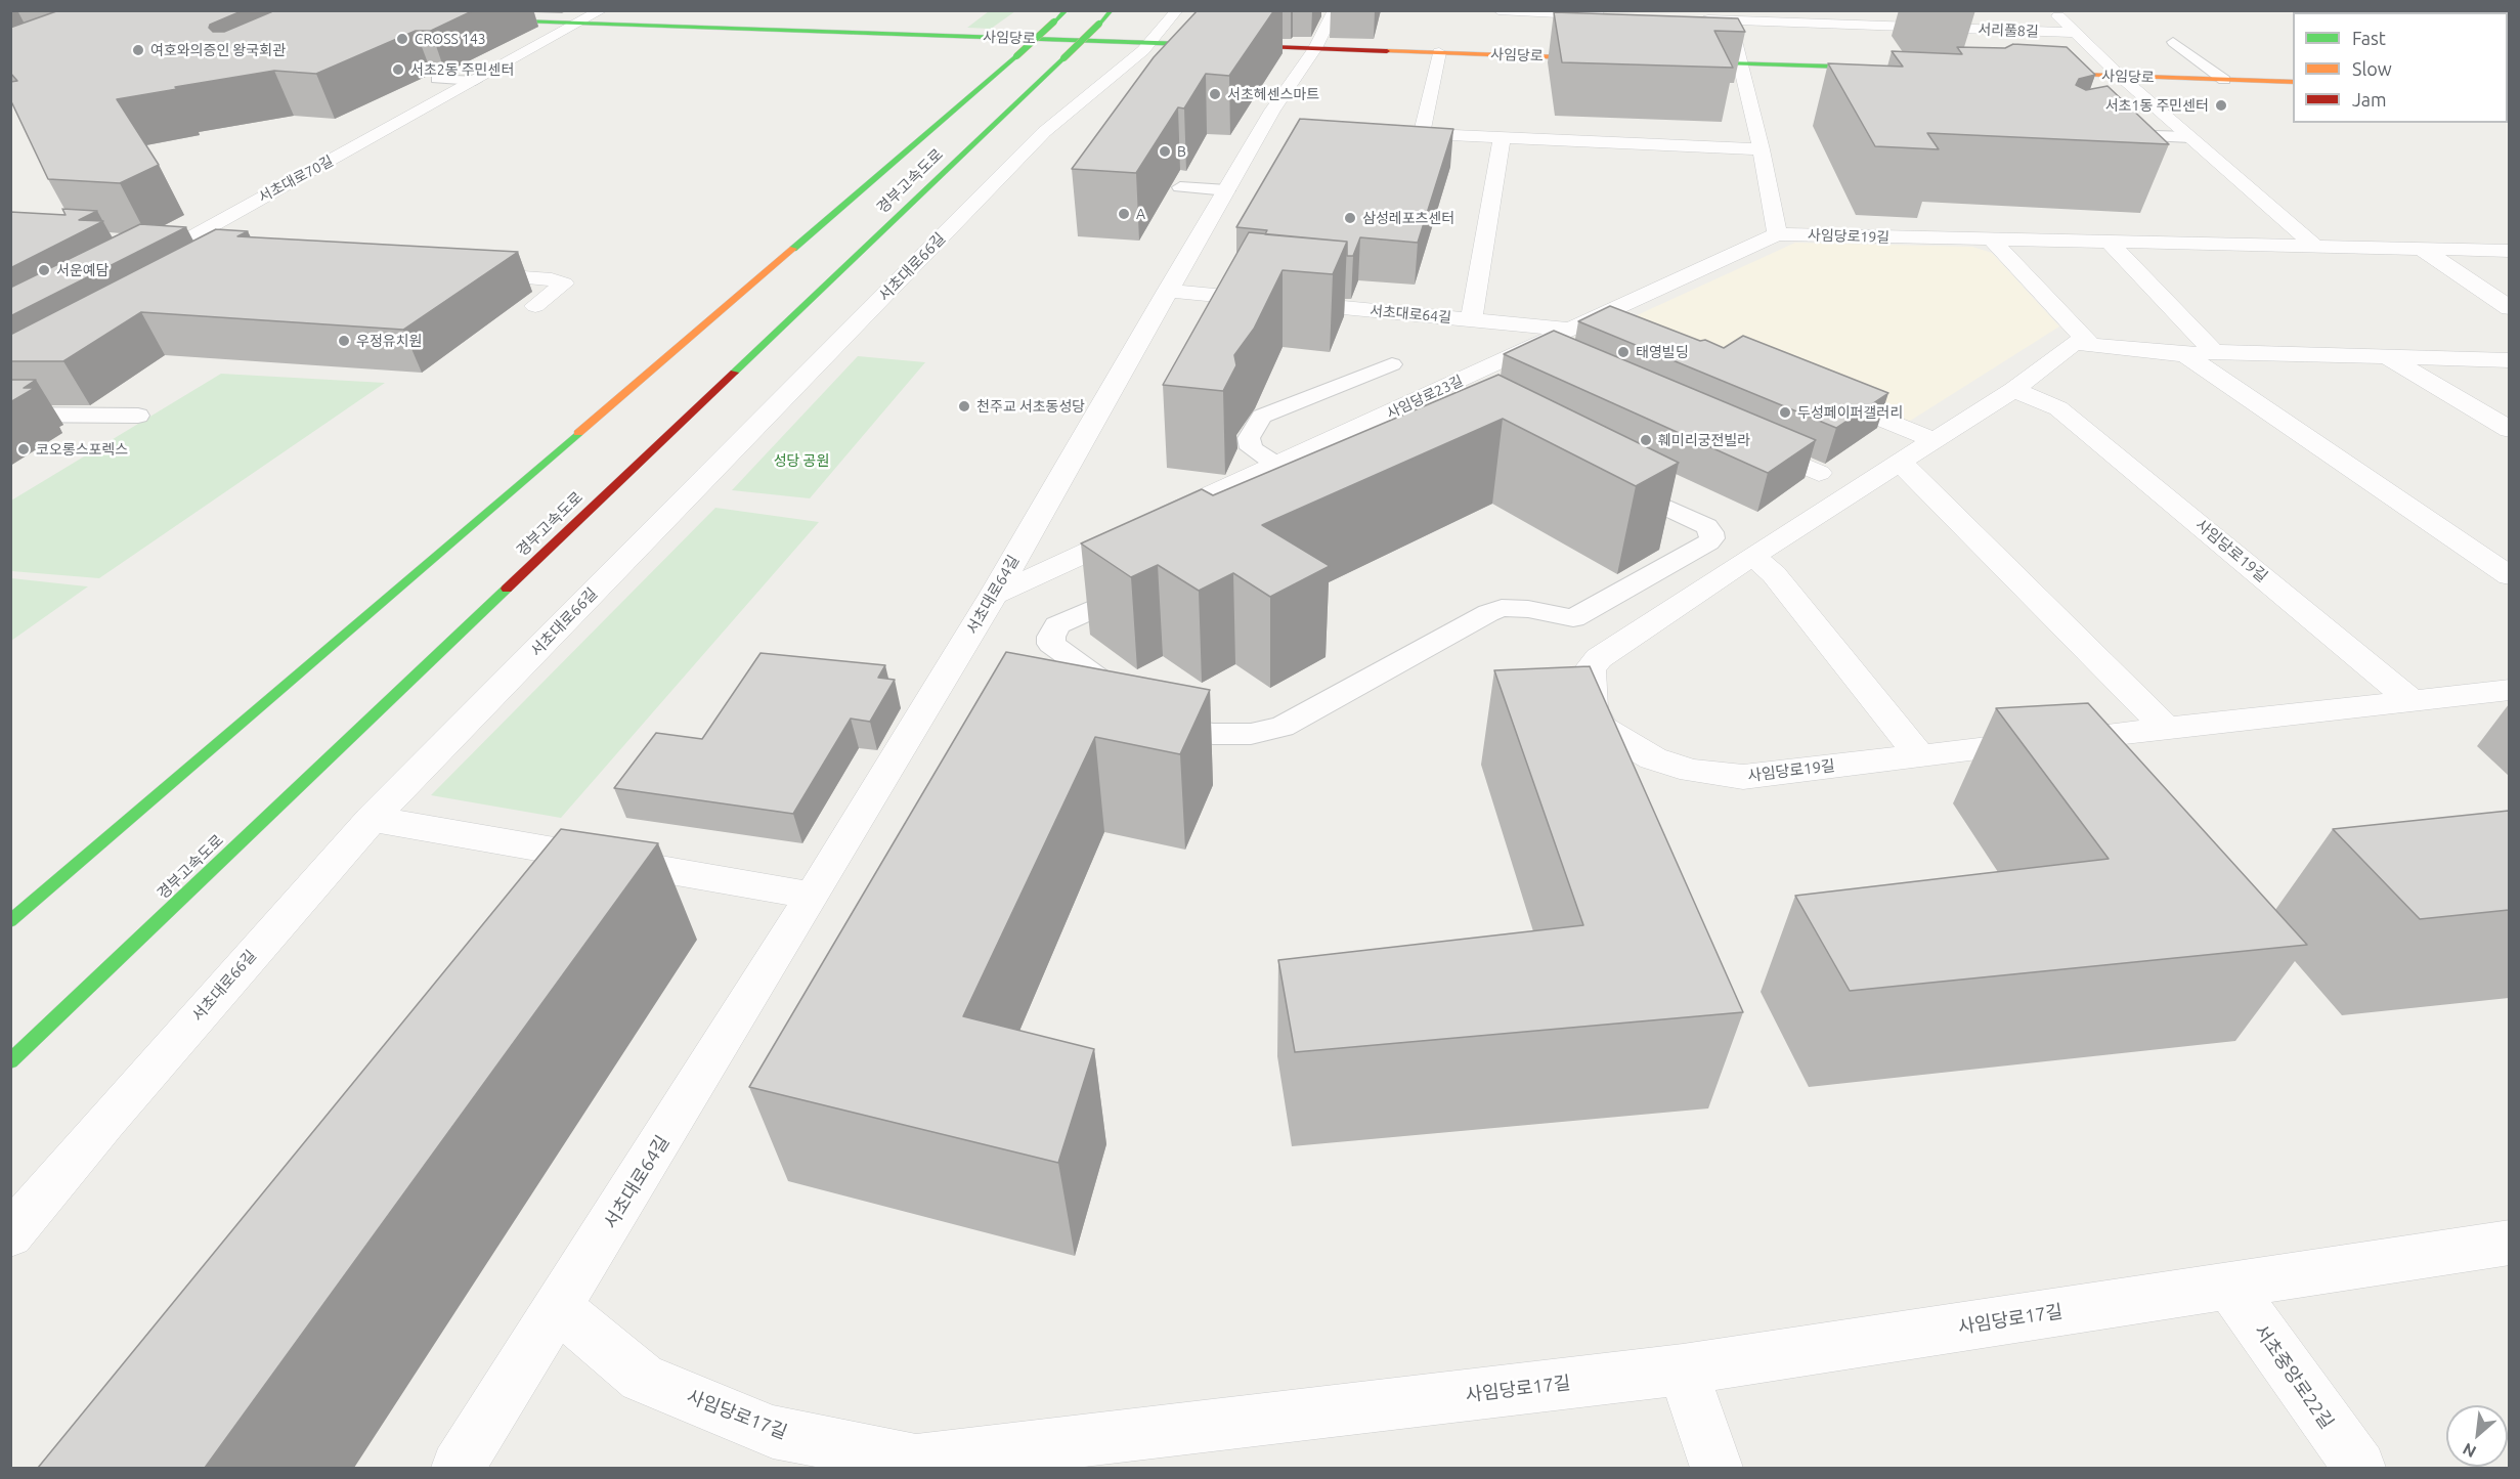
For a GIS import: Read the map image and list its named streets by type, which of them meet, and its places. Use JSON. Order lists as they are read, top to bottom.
{
  "streets": {
    "main road": ["사임당로", "경부고속도로"],
    "street": [
      "서리풀8길",
      "서초대로70길",
      "사임당로19길",
      "서초대로66길",
      "서초대로64길",
      "사임당로23길",
      "사임당로17길",
      "서초중앙로22길"
    ]
  },
  "crossings": [
    ["사임당로", "서초대로70길"],
    ["사임당로", "서초대로66길"],
    ["사임당로", "서초대로64길"],
    ["사임당로19길", "사임당로23길"],
    ["서초대로64길", "사임당로23길"],
    ["서초대로64길", "사임당로17길"],
    ["사임당로17길", "서초중앙로22길"]
  ],
  "parks": ["성당 공원"],
  "places": [
    "CROSS 143",
    "여호와의증인 왕국회관",
    "서초2동 주민센터",
    "서초헤센스마트",
    "서초1동 주민센터",
    "B",
    "A",
    "삼성레포츠센터",
    "서운예담",
    "우정유치원",
    "태영빌딩",
    "천주교 서초동성당",
    "두성페이퍼갤러리",
    "훼미리궁전빌라",
    "코오롱스포렉스"
  ],
  "legend": ["Fast", "Slow", "Jam"],
  "north": "bottom left"
}
